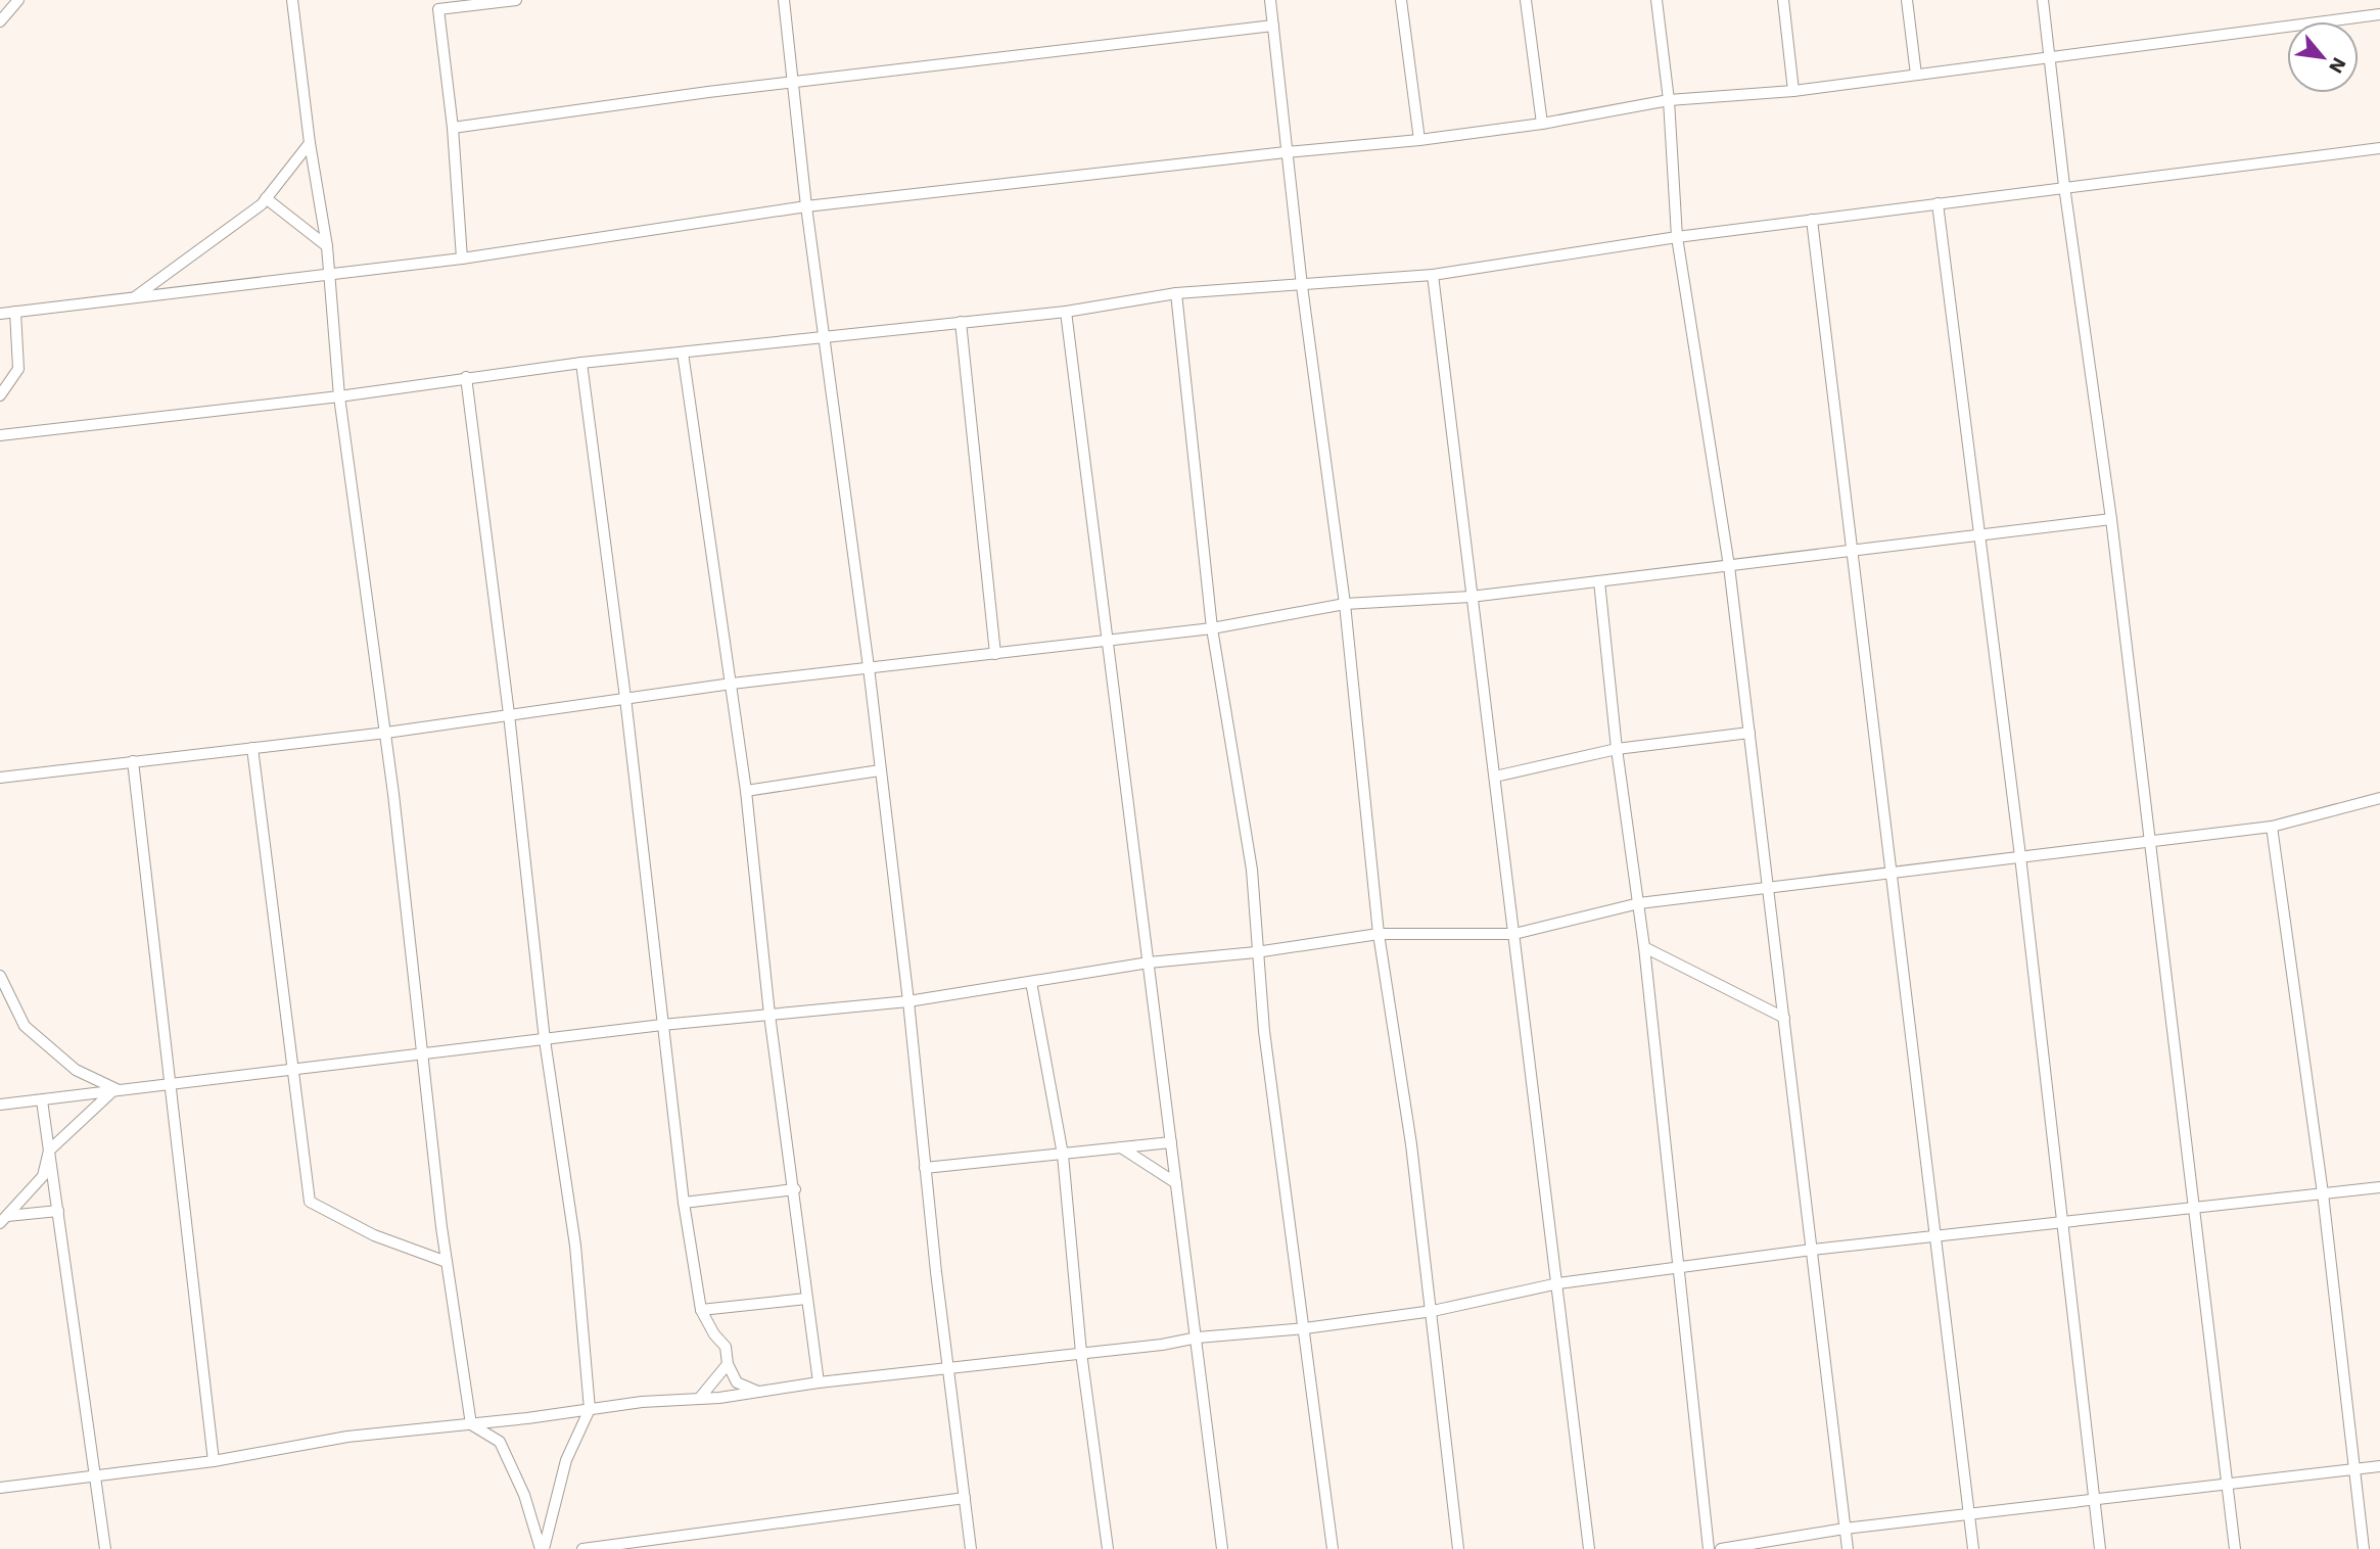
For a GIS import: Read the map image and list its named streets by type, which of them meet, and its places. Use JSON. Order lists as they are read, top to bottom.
{
  "north": "bottom right"
}
